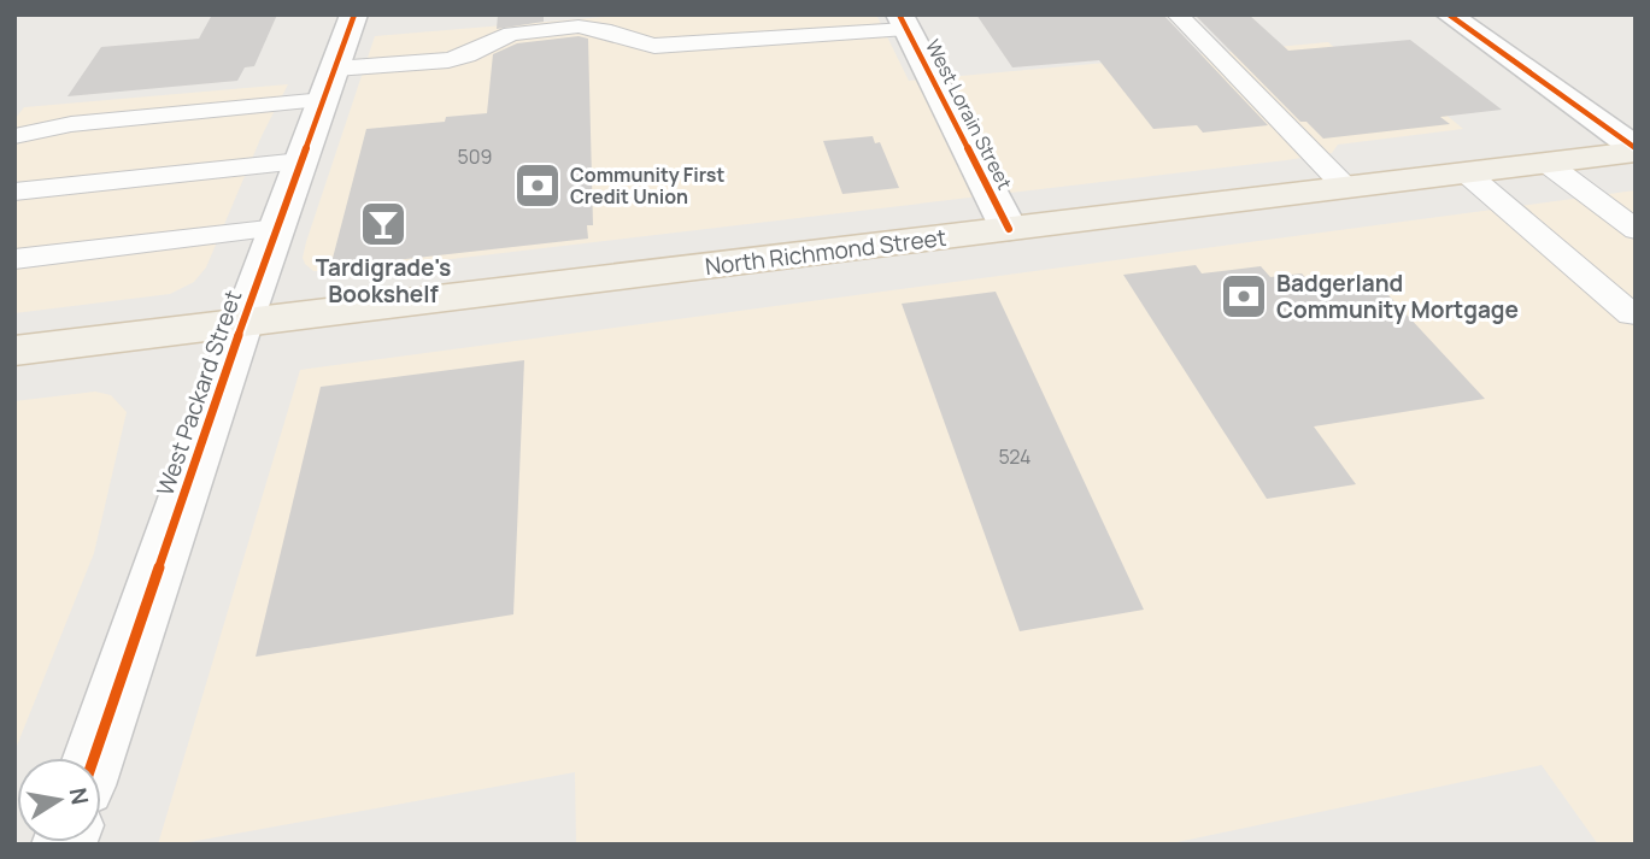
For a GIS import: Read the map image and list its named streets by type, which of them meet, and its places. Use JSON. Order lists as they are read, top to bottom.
{
  "streets": {
    "main road": ["North Richmond Street"],
    "street": ["West Lorain Street", "West Packard Street"]
  },
  "crossings": [
    ["West Lorain Street", "North Richmond Street"],
    ["North Richmond Street", "West Packard Street"]
  ],
  "places": {
    "bank": ["Community First Credit Union", "Badgerland Community Mortgage"],
    "bar": ["Tardigrade's Bookshelf"]
  },
  "house_numbers": ["509", "524"],
  "north": "right"
}
